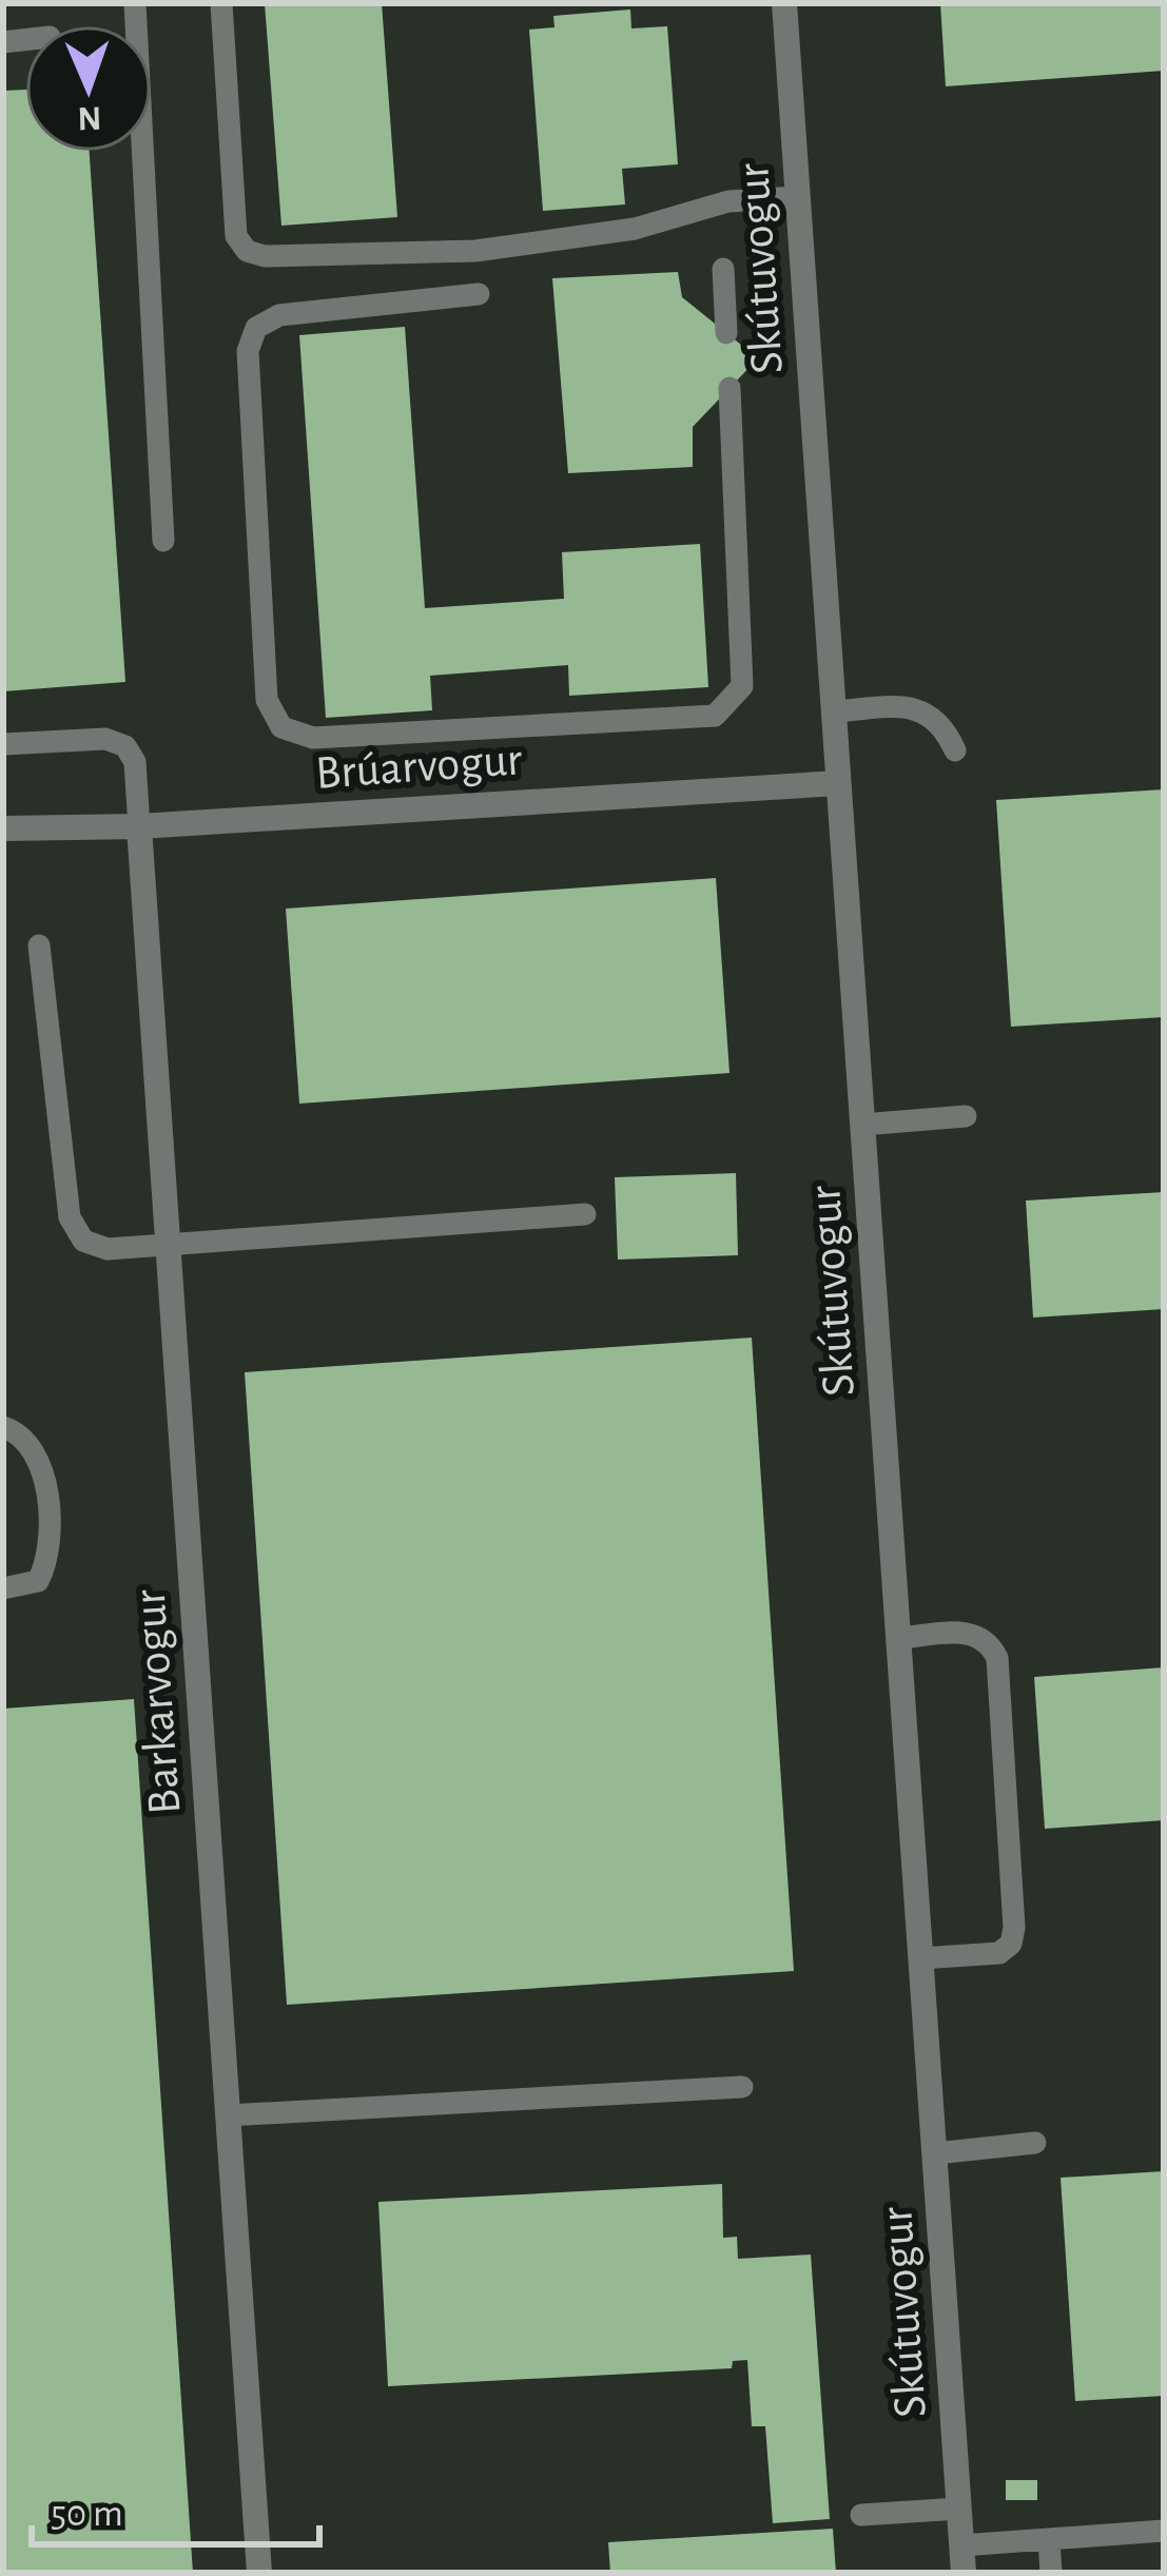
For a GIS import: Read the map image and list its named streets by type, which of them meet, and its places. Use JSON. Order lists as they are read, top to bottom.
{
  "streets": {
    "street": ["Skútuvogur", "Brúarvogur", "Barkarvogur"]
  },
  "crossings": [
    ["Skútuvogur", "Brúarvogur"],
    ["Brúarvogur", "Barkarvogur"]
  ],
  "scale_bar": "50 m",
  "north": "bottom"
}
